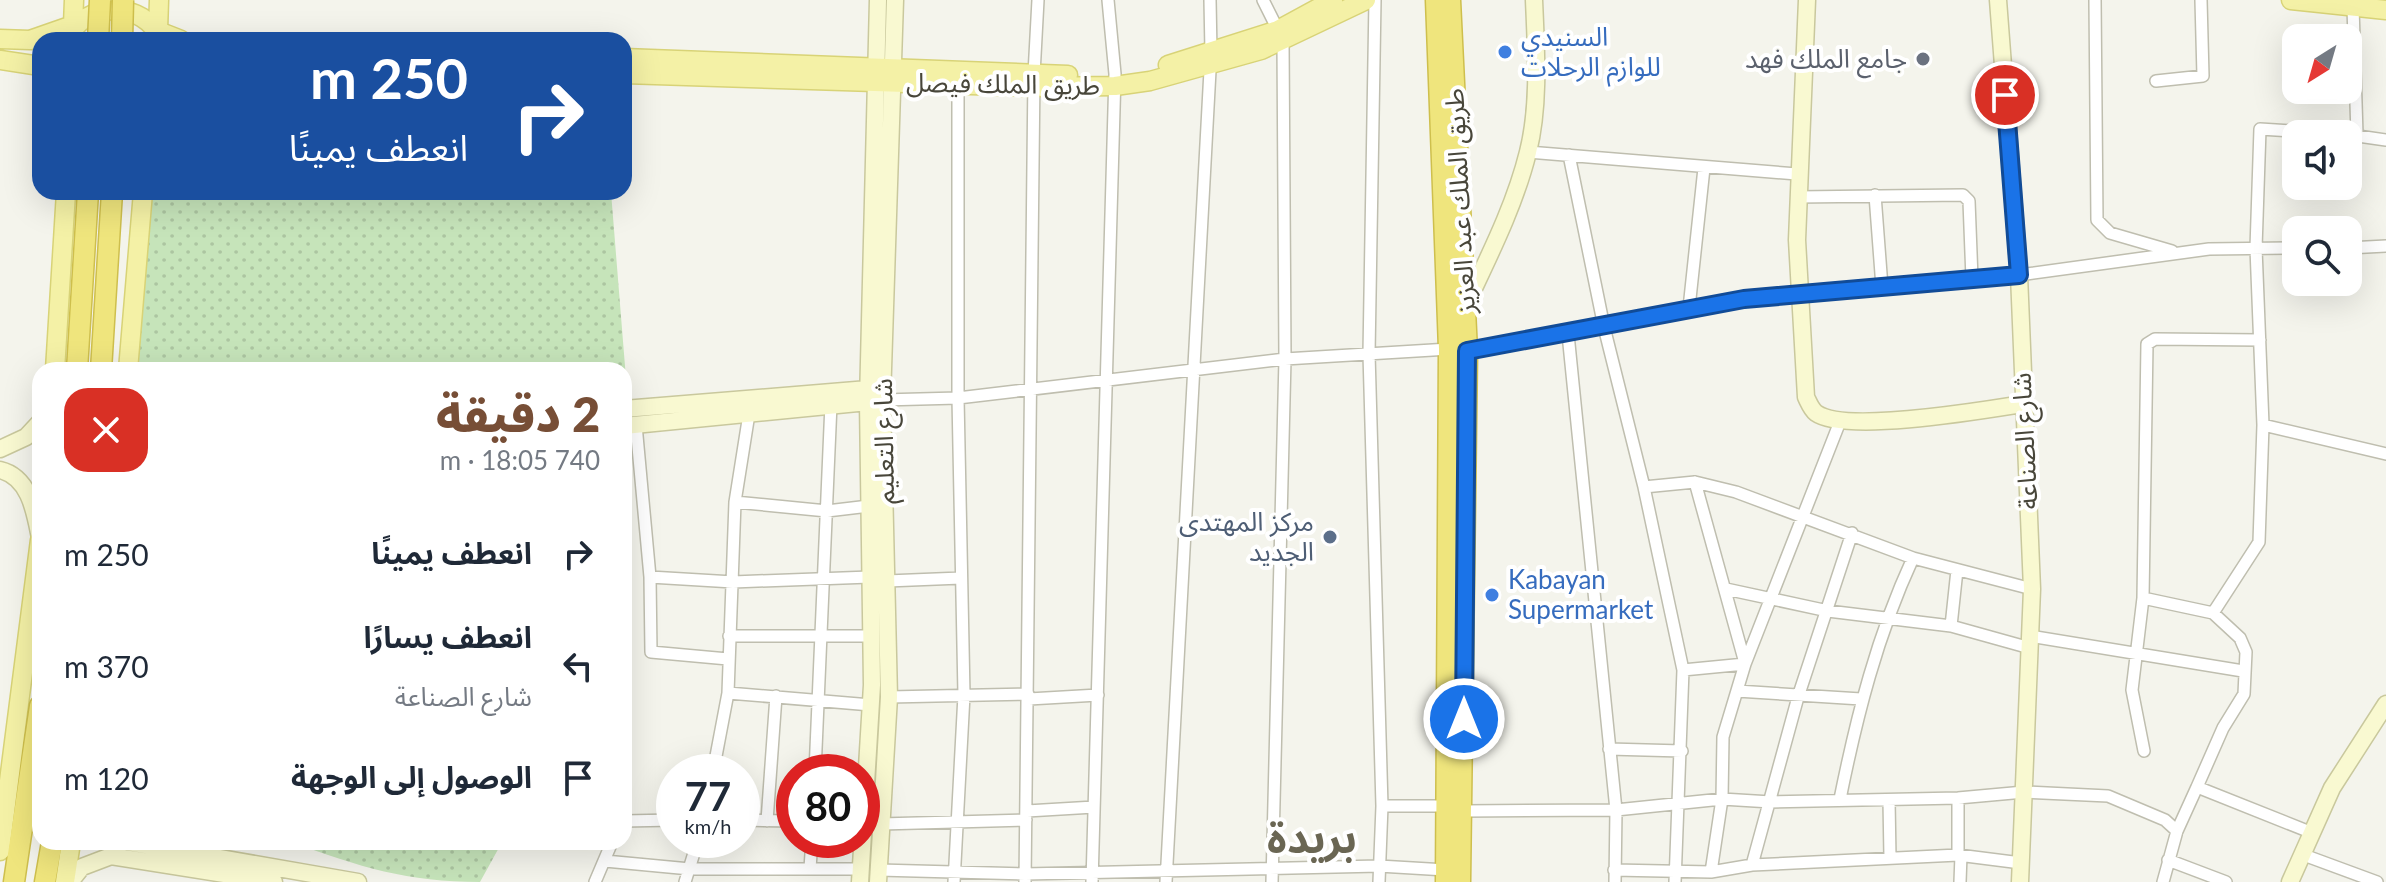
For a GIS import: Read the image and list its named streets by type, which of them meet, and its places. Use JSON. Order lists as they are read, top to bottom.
{
  "streets": {
    "highway": ["طريق الملك عبد العزيز"],
    "main road": ["طريق الملك فيصل"],
    "street": ["شارع التعليم", "شارع الصناعة"]
  },
  "crossings": [
    ["طريق الملك فيصل", "شارع التعليم"]
  ],
  "districts": ["بريدة"],
  "places": [
    "السنيدي للوازم الرحلات",
    "جامع الملك فهد",
    "مركز المهتدى الجديد",
    "Kabayan Supermarket"
  ],
  "north": "bottom left",
  "page": {
    "turn": ["250 m", "انعطف يمينًا"],
    "heading": ["2 دقيقة", "740 m · 18:05"],
    "list": [
      {
        "name": "انعطف يمينًا",
        "value": "250 m"
      },
      {
        "name": "انعطف يسارًا",
        "note": "شارع الصناعة",
        "value": "370 m"
      },
      {
        "name": "الوصول إلى الوجهة",
        "value": "120 m"
      }
    ],
    "speed": "77 km/h",
    "limit": "80"
  }
}
